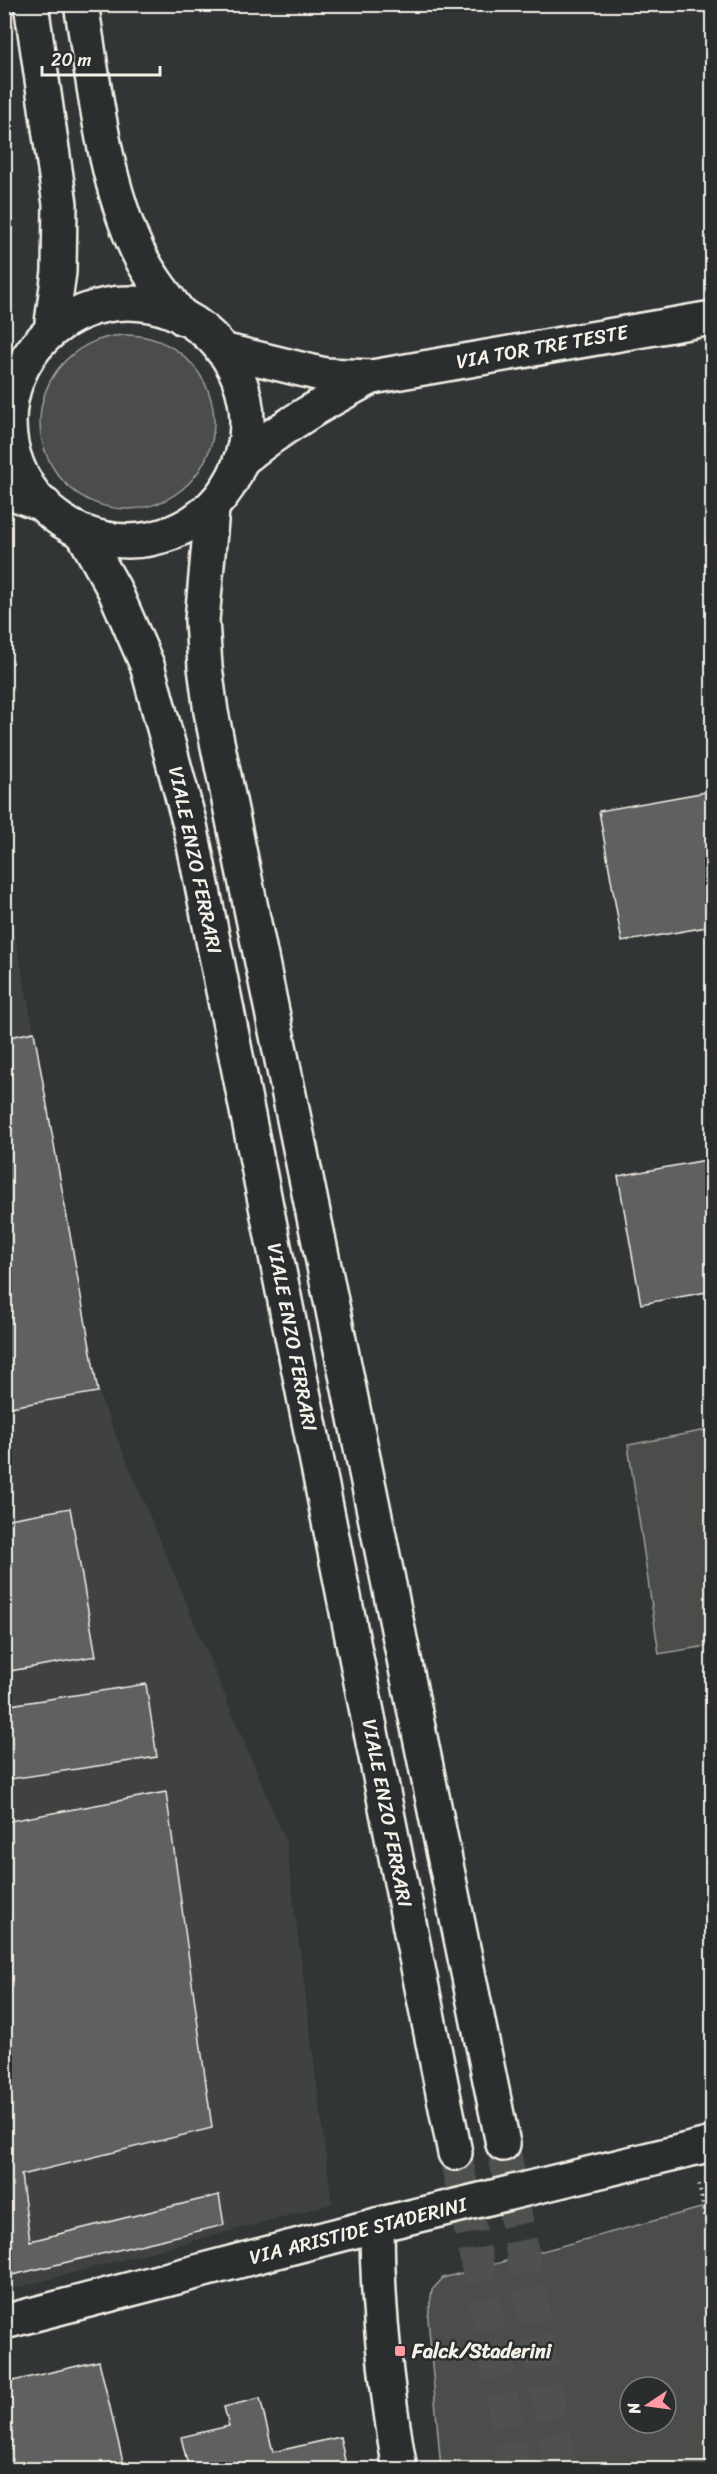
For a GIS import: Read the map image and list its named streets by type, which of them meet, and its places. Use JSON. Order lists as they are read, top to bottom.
{
  "streets": {
    "main road": ["VIA TOR TRE TESTE", "VIALE ENZO FERRARI", "VIA ARISTIDE STADERINI"]
  },
  "places": {
    "transit": ["Falck/Staderini"]
  },
  "scale_bar": "20 m",
  "north": "left"
}
